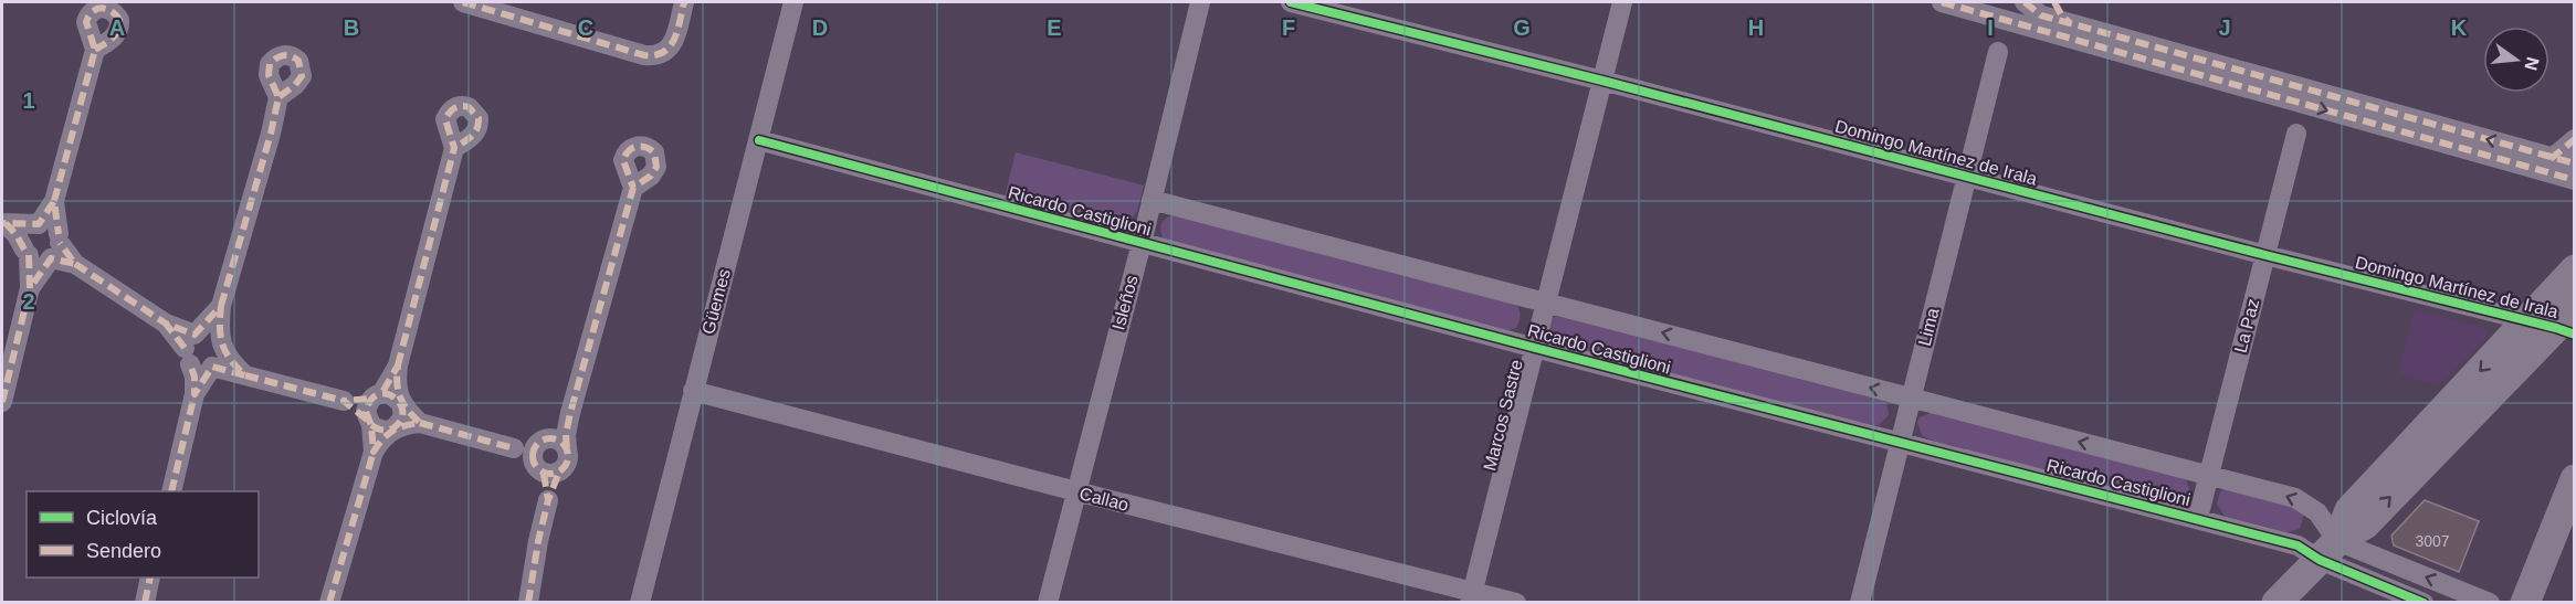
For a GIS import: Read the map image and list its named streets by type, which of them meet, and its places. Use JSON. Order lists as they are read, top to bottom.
{
  "streets": {
    "street": [
      "Domingo Martínez de Irala",
      "Ricardo Castiglioni",
      "Güemes",
      "Isleños",
      "La Paz",
      "Lima",
      "Marcos Sastre",
      "Callao"
    ]
  },
  "crossings": [
    ["Domingo Martínez de Irala", "La Paz"],
    ["Domingo Martínez de Irala", "Lima"],
    ["Domingo Martínez de Irala", "Marcos Sastre"],
    ["Ricardo Castiglioni", "Güemes"],
    ["Ricardo Castiglioni", "Isleños"],
    ["Ricardo Castiglioni", "La Paz"],
    ["Ricardo Castiglioni", "Lima"],
    ["Ricardo Castiglioni", "Marcos Sastre"],
    ["Güemes", "Callao"],
    ["Isleños", "Callao"],
    ["Marcos Sastre", "Callao"]
  ],
  "house_numbers": ["3007"],
  "legend": ["Ciclovía", "Sendero"],
  "north": "right",
  "grid": {
    "columns": [
      "A",
      "B",
      "C",
      "D",
      "E",
      "F",
      "G",
      "H",
      "I",
      "J",
      "K"
    ],
    "rows": ["1", "2"]
  }
}
